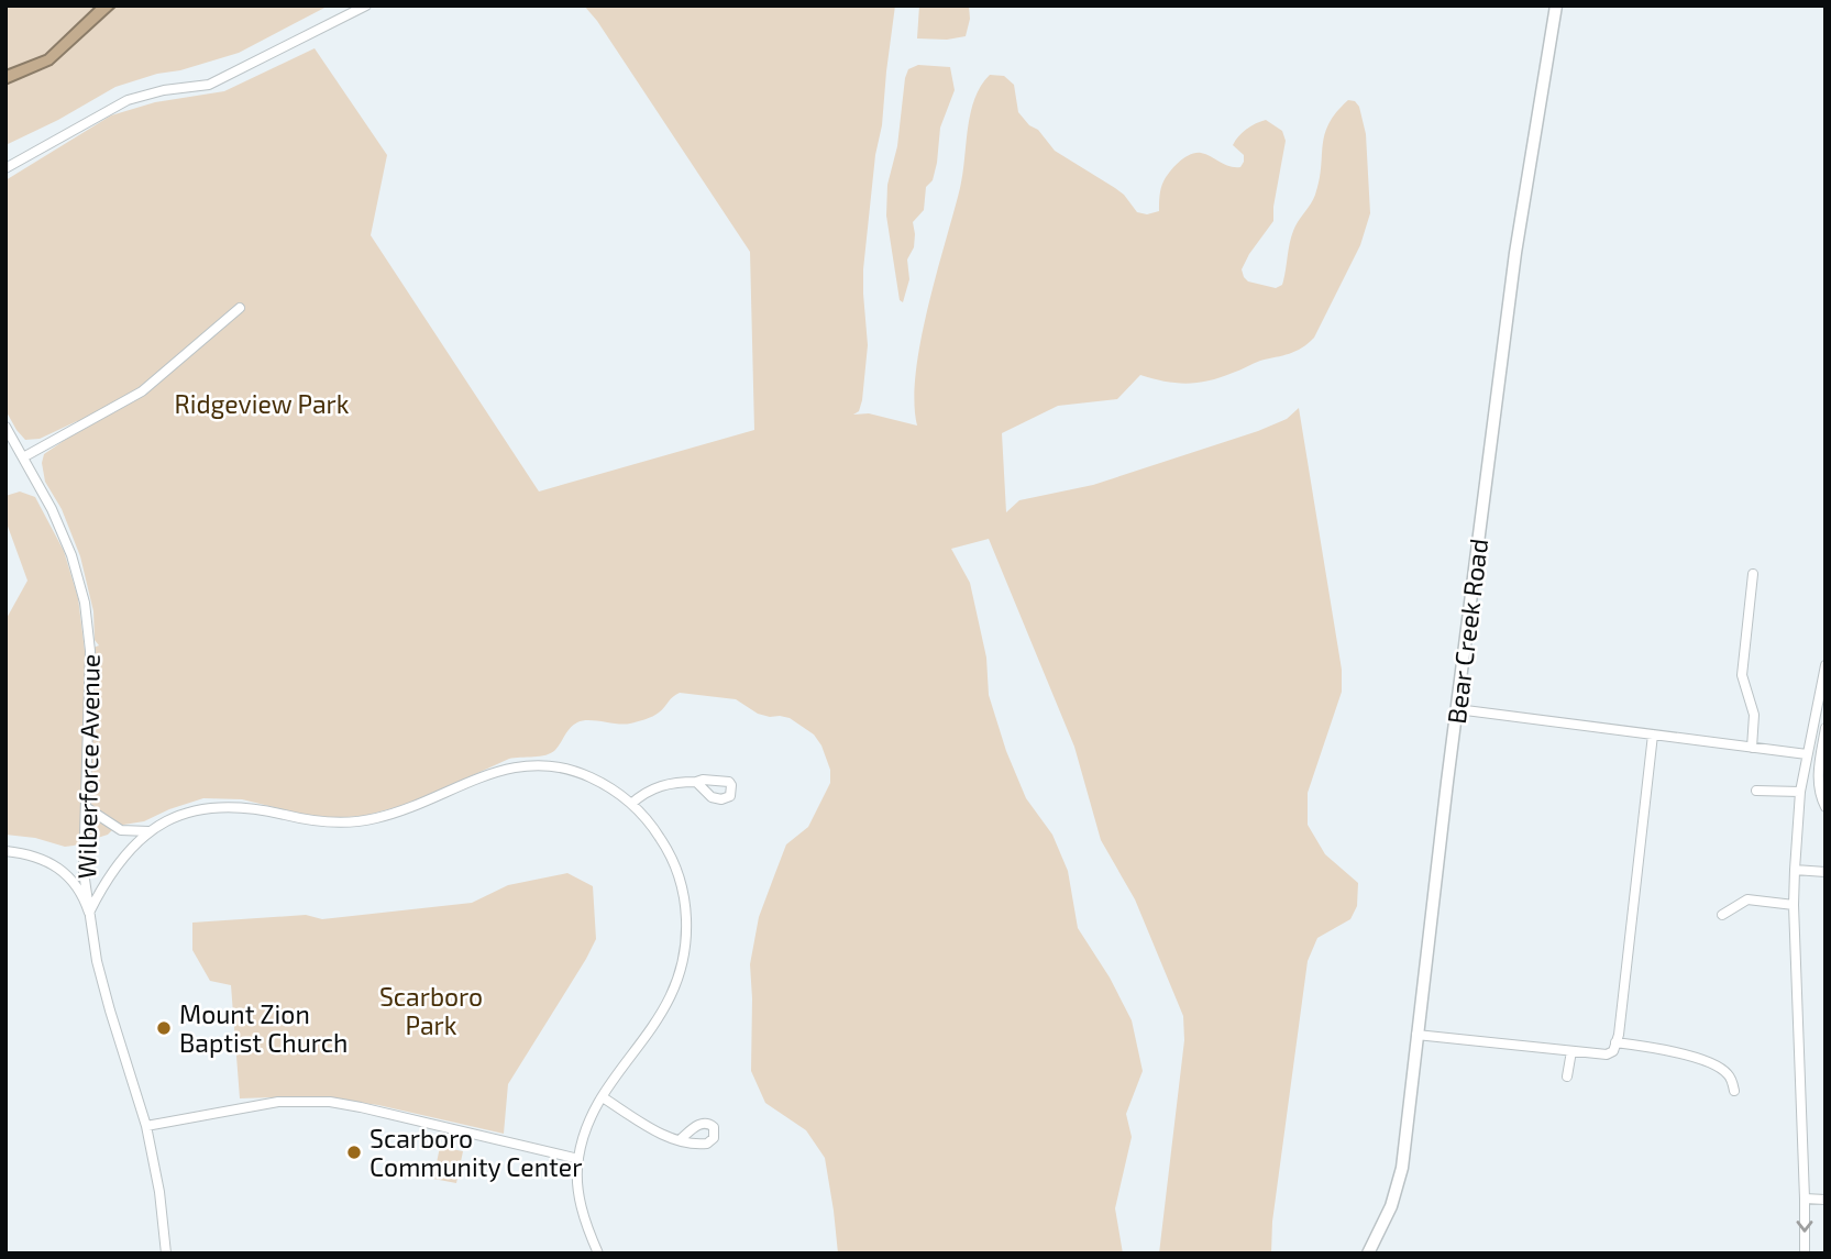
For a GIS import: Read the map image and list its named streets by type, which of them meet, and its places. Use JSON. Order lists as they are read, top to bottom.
{
  "streets": {
    "street": ["Bear Creek Road", "Wilberforce Avenue"]
  },
  "parks": ["Ridgeview Park", "Scarboro Park"],
  "places": ["Mount Zion Baptist Church", "Scarboro Community Center"]
}
